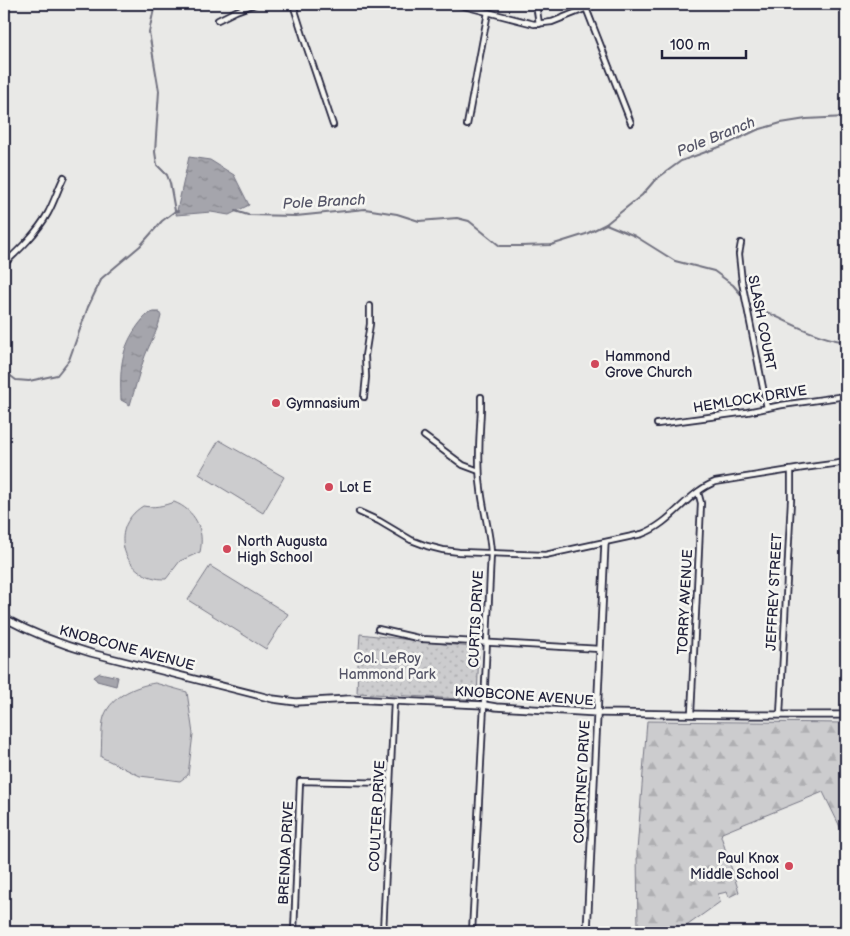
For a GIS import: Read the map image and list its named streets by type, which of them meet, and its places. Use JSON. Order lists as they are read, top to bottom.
{
  "streets": {
    "street": [
      "SLASH COURT",
      "HEMLOCK DRIVE",
      "JEFFREY STREET",
      "TORRY AVENUE",
      "CURTIS DRIVE",
      "KNOBCONE AVENUE",
      "COURTNEY DRIVE",
      "COULTER DRIVE",
      "BRENDA DRIVE"
    ]
  },
  "crossings": [
    ["SLASH COURT", "HEMLOCK DRIVE"],
    ["JEFFREY STREET", "KNOBCONE AVENUE"],
    ["TORRY AVENUE", "KNOBCONE AVENUE"],
    ["CURTIS DRIVE", "KNOBCONE AVENUE"],
    ["KNOBCONE AVENUE", "COURTNEY DRIVE"],
    ["KNOBCONE AVENUE", "COULTER DRIVE"],
    ["COULTER DRIVE", "BRENDA DRIVE"]
  ],
  "water": ["Pole Branch"],
  "parks": ["Col. LeRoy Hammond Park"],
  "places": [
    "Hammond Grove Church",
    "Gymnasium",
    "Lot E",
    "North Augusta High School",
    "Paul Knox Middle School"
  ],
  "scale_bar": "100 m"
}
